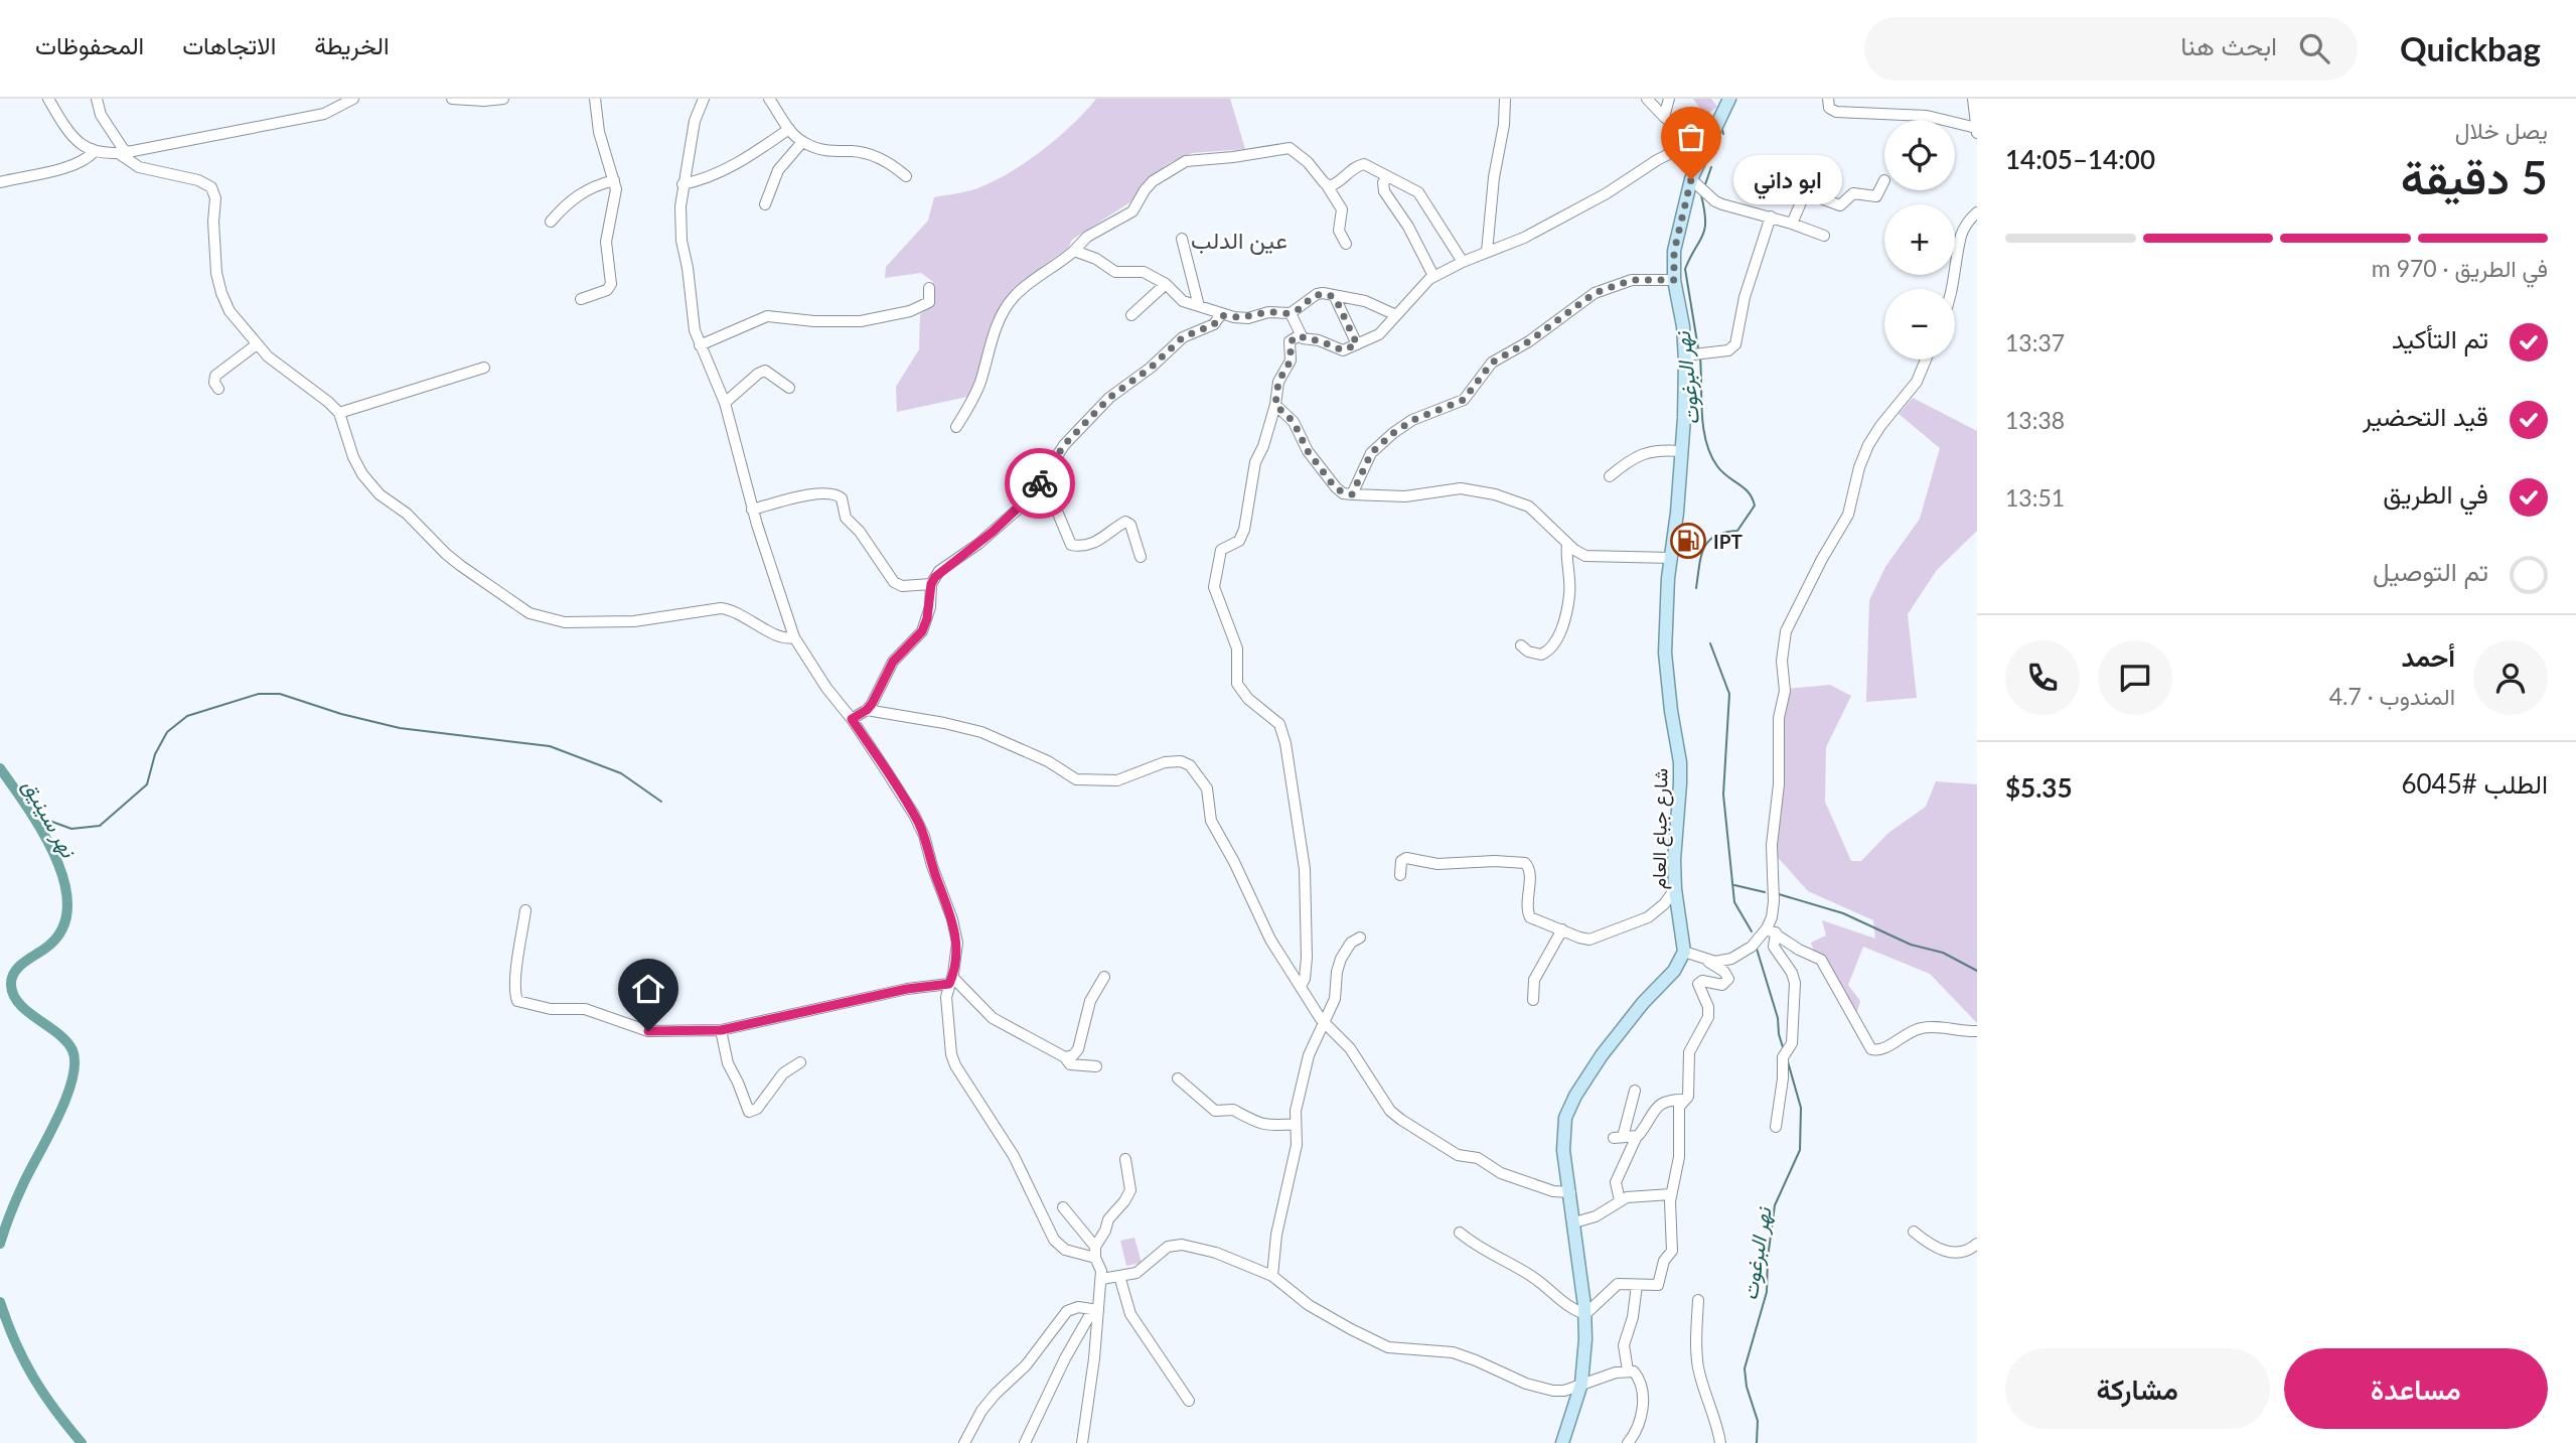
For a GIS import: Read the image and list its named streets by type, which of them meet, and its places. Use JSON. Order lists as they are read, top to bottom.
{
  "streets": {
    "main road": ["شارع جباع العام"]
  },
  "districts": ["عين الدلب"],
  "water": ["نهر البرغوت", "نهر سينيق"],
  "places": {
    "other": ["ابو داني"],
    "fuel station": ["IPT"]
  },
  "page": {
    "header": "Quickbag",
    "search": "ابحث هنا",
    "nav": ["الخريطة", "الاتجاهات", "المحفوظات"],
    "heading": ["5 دقيقة", "يصل خلال", "14:00–14:05"],
    "panel": [
      "أحمد",
      "المندوب · 4.7",
      "الطلب #6045",
      "$5.35"
    ],
    "map_buttons": ["+", "−"],
    "bubble": "ابو داني",
    "bar": "في الطريق · 970 m",
    "list": [
      ["تم التأكيد", "13:37"],
      ["قيد التحضير", "13:38"],
      ["في الطريق", "13:51"],
      "تم التوصيل"
    ],
    "buttons": ["مساعدة", "مشاركة"]
  }
}
